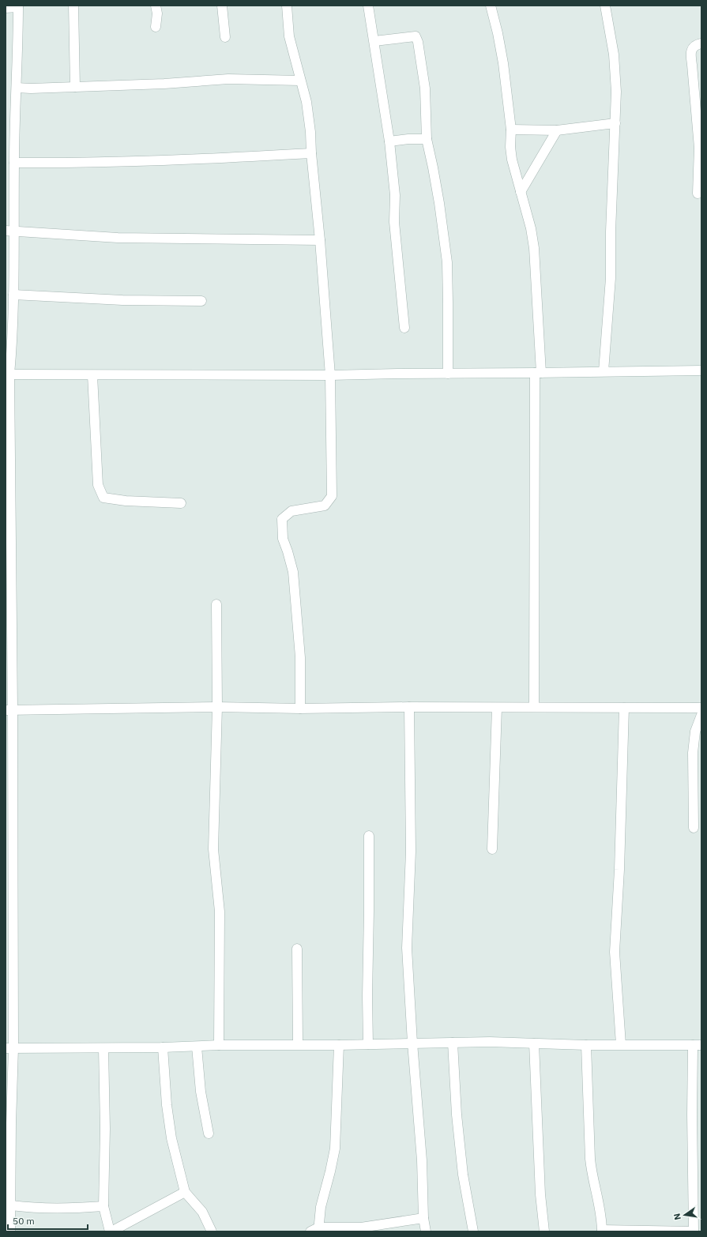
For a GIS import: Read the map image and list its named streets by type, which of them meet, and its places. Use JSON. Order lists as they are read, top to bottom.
{
  "scale_bar": "50 m",
  "north": "left"
}
